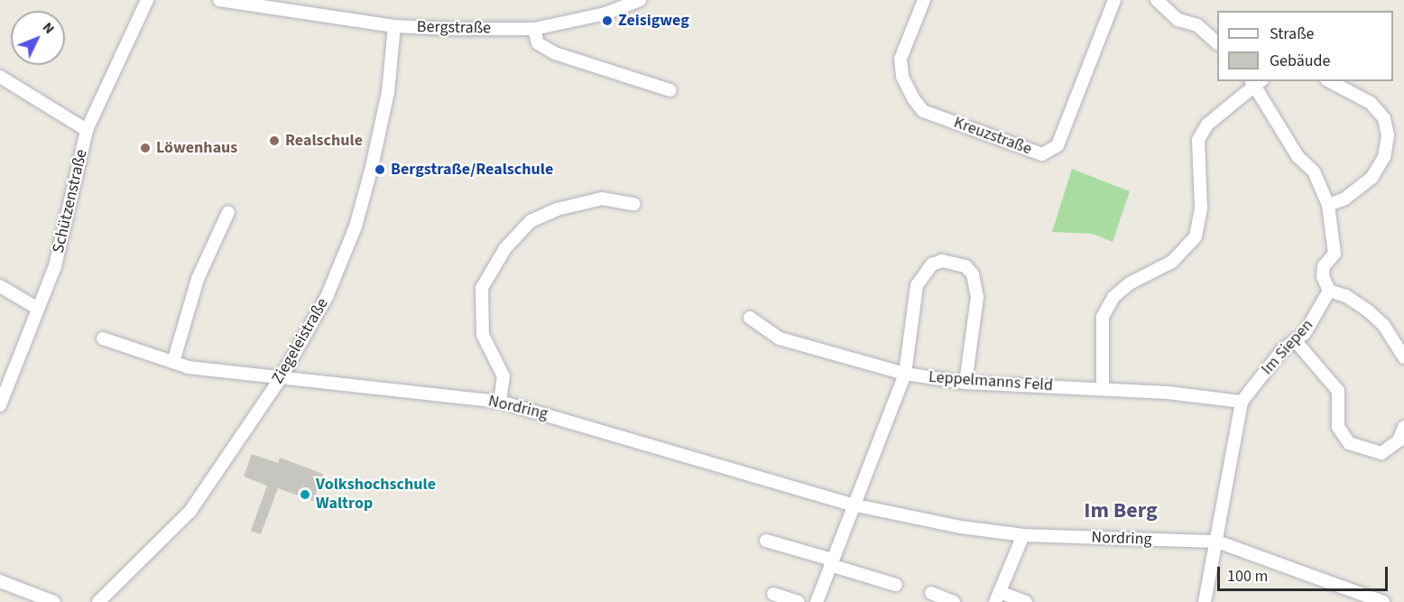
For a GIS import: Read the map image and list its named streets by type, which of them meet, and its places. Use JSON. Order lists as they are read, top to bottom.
{
  "streets": {
    "street": [
      "Bergstraße",
      "Kreuzstraße",
      "Schützenstraße",
      "Ziegeleistraße",
      "Im Siepen",
      "Leppelmanns Feld",
      "Nordring"
    ]
  },
  "crossings": [
    ["Bergstraße", "Ziegeleistraße"],
    ["Ziegeleistraße", "Nordring"],
    ["Im Siepen", "Leppelmanns Feld"],
    ["Im Siepen", "Nordring"]
  ],
  "districts": ["Im Berg"],
  "places": [
    "Zeisigweg",
    "Realschule",
    "Löwenhaus",
    "Bergstraße/Realschule",
    "Volkshochschule Waltrop"
  ],
  "legend": ["Straße", "Gebäude"],
  "scale_bar": "100 m",
  "north": "top right"
}
